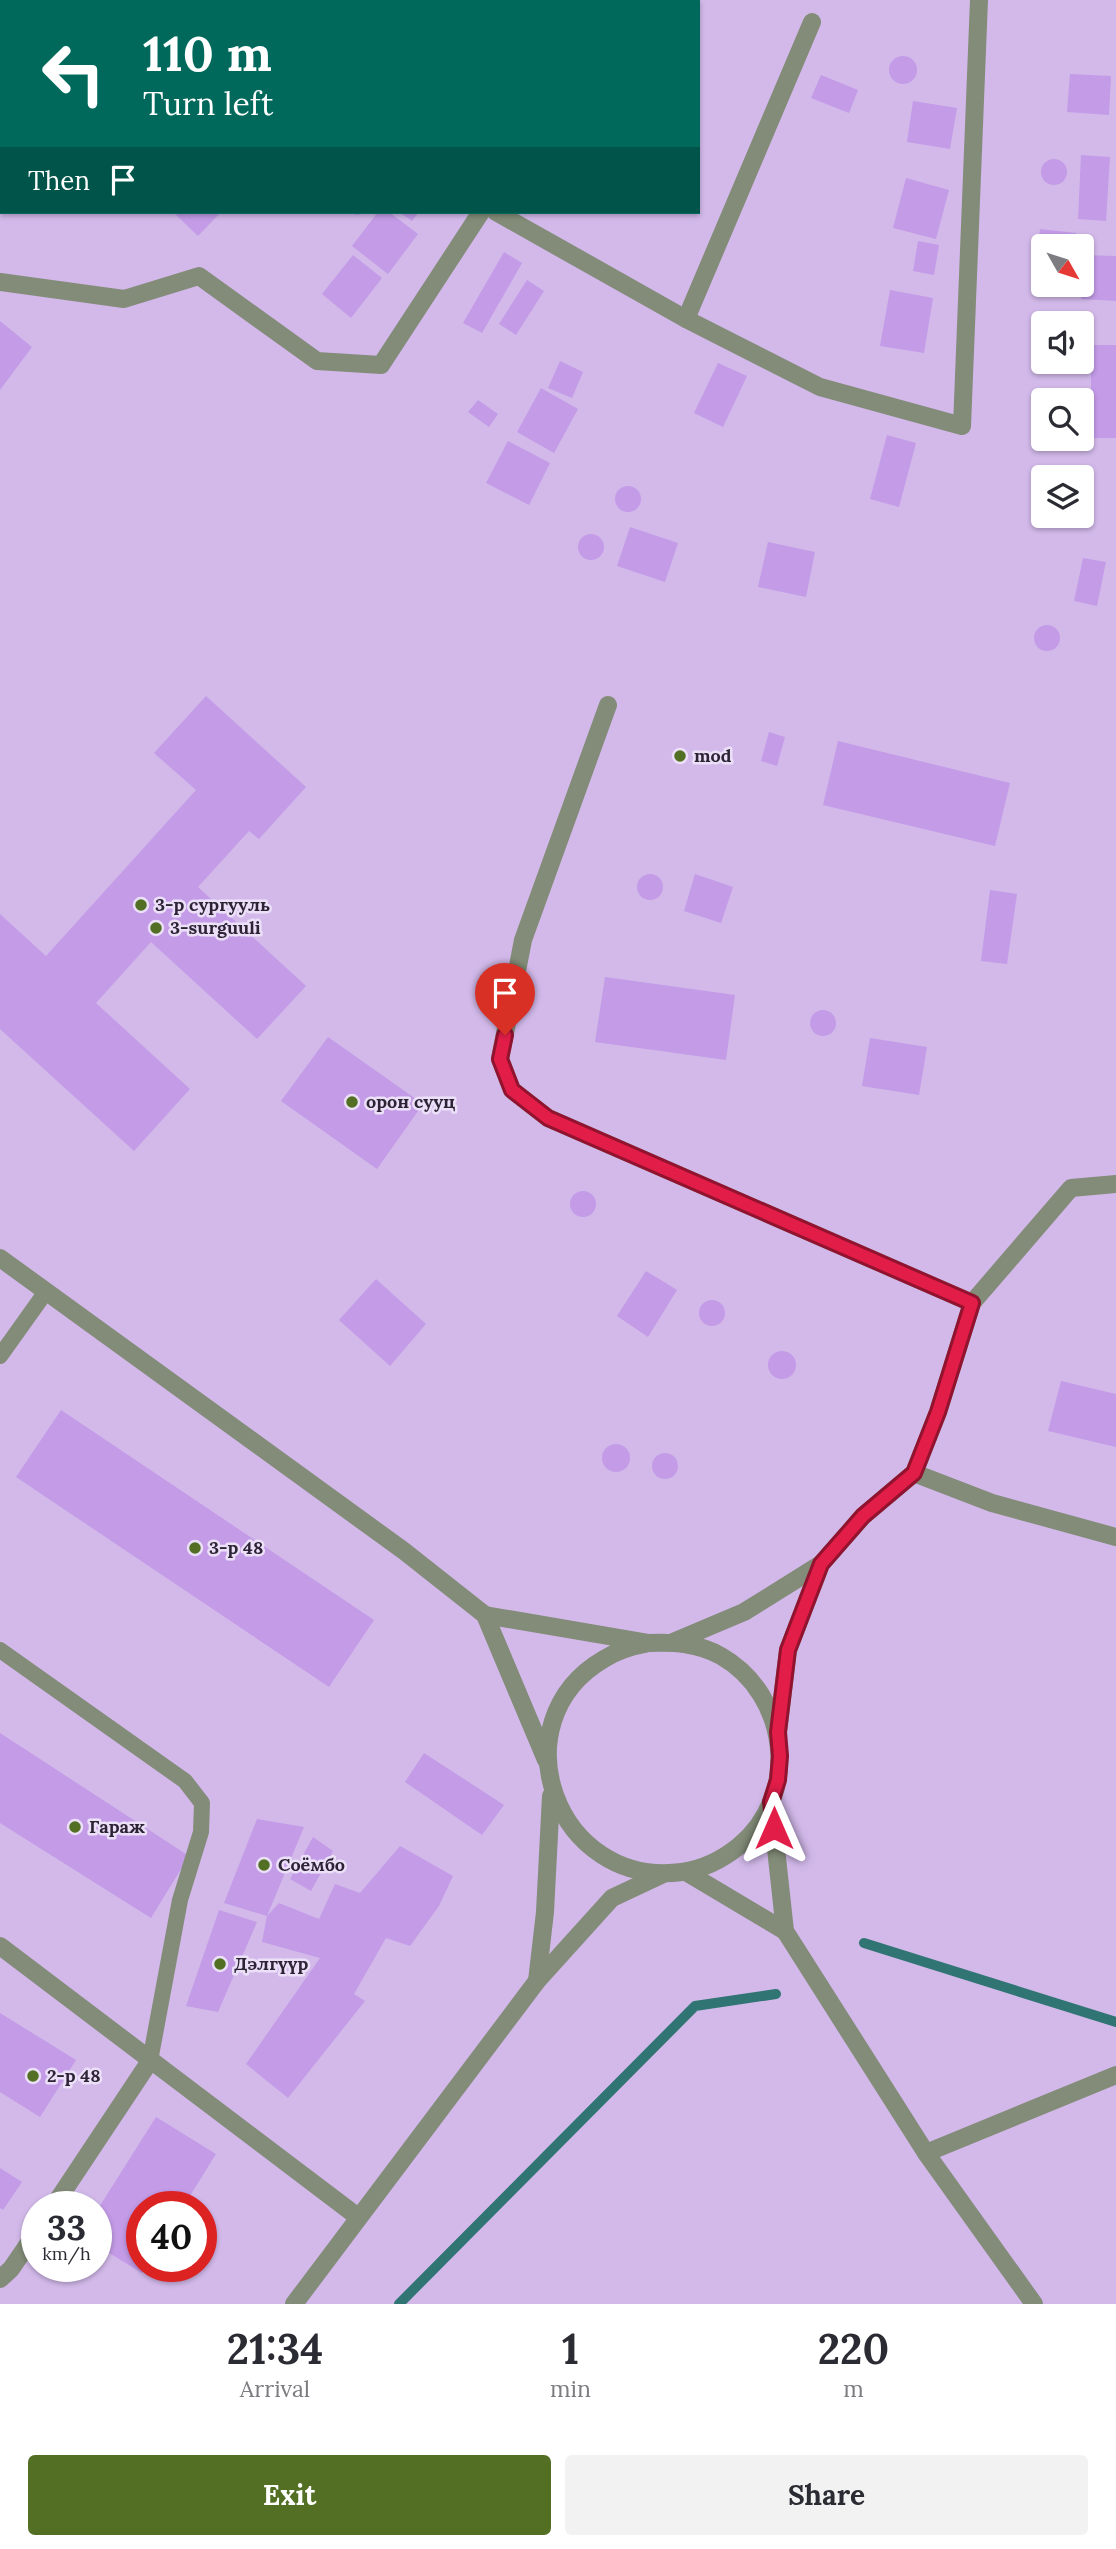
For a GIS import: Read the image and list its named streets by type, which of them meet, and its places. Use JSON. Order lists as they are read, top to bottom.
{
  "places": [
    "mod",
    "3-р сургууль",
    "3-surguuli",
    "орон сууц",
    "3-р 48",
    "Гараж",
    "Соёмбо",
    "Дэлгүүр",
    "2-р 48"
  ],
  "north": "bottom right",
  "page": {
    "turn": ["110 m", "Turn left"],
    "then": "Then",
    "speed": "33 km/h",
    "limit": "40",
    "eta": [
      "21:34",
      "Arrival",
      "1",
      "min",
      "220",
      "m"
    ],
    "buttons": ["Exit", "Share"]
  }
}
